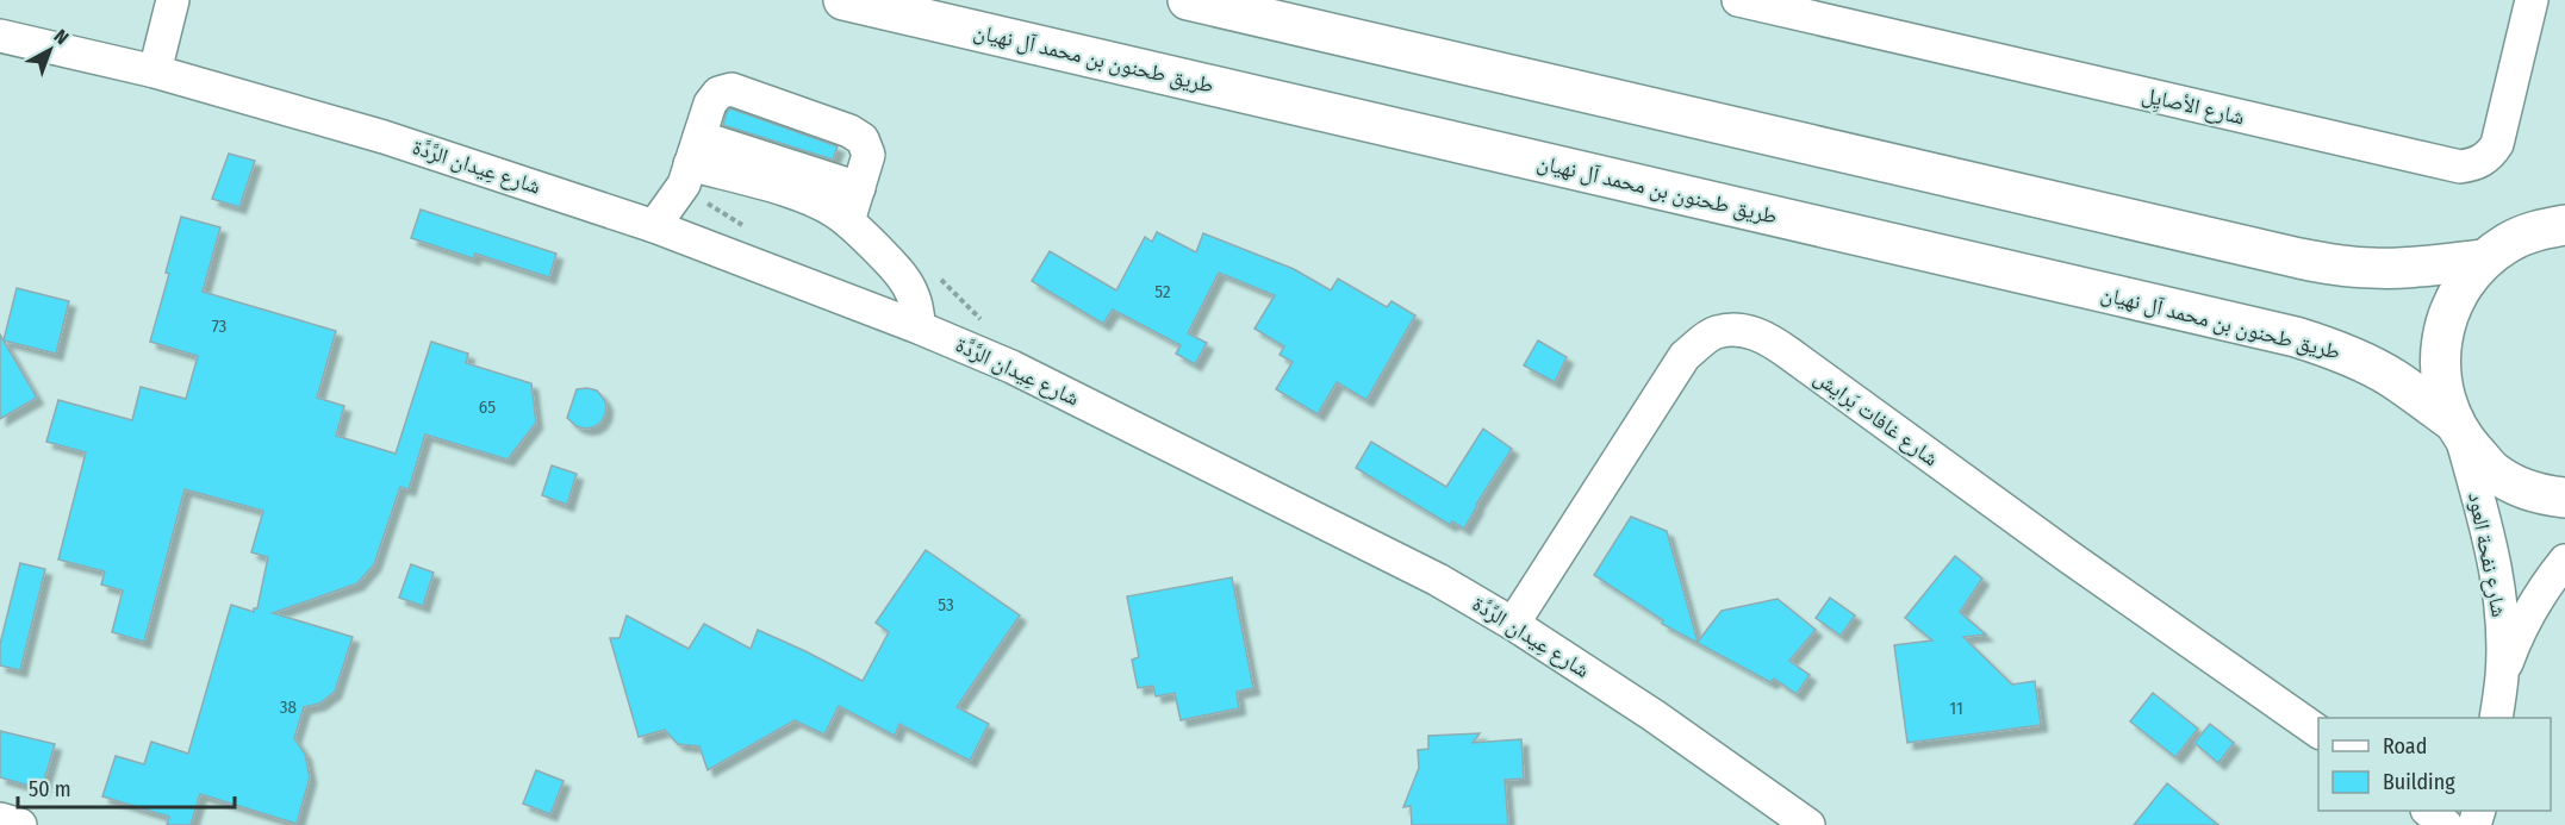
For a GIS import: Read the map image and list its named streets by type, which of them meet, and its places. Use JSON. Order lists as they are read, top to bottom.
{
  "streets": {
    "main road": ["طريق طحنون بن محمد آل نهيان"],
    "street": [
      "شارع الأصايِل",
      "شارع عِيدان الرَّدَّة",
      "شارع غافات بَرايش",
      "شارع نفحة العود"
    ]
  },
  "crossings": [
    ["طريق طحنون بن محمد آل نهيان", "شارع نفحة العود"],
    ["شارع عِيدان الرَّدَّة", "شارع غافات بَرايش"]
  ],
  "house_numbers": [
    "52",
    "73",
    "65",
    "53",
    "38",
    "11"
  ],
  "legend": ["Road", "Building"],
  "scale_bar": "50 m",
  "north": "top right"
}
